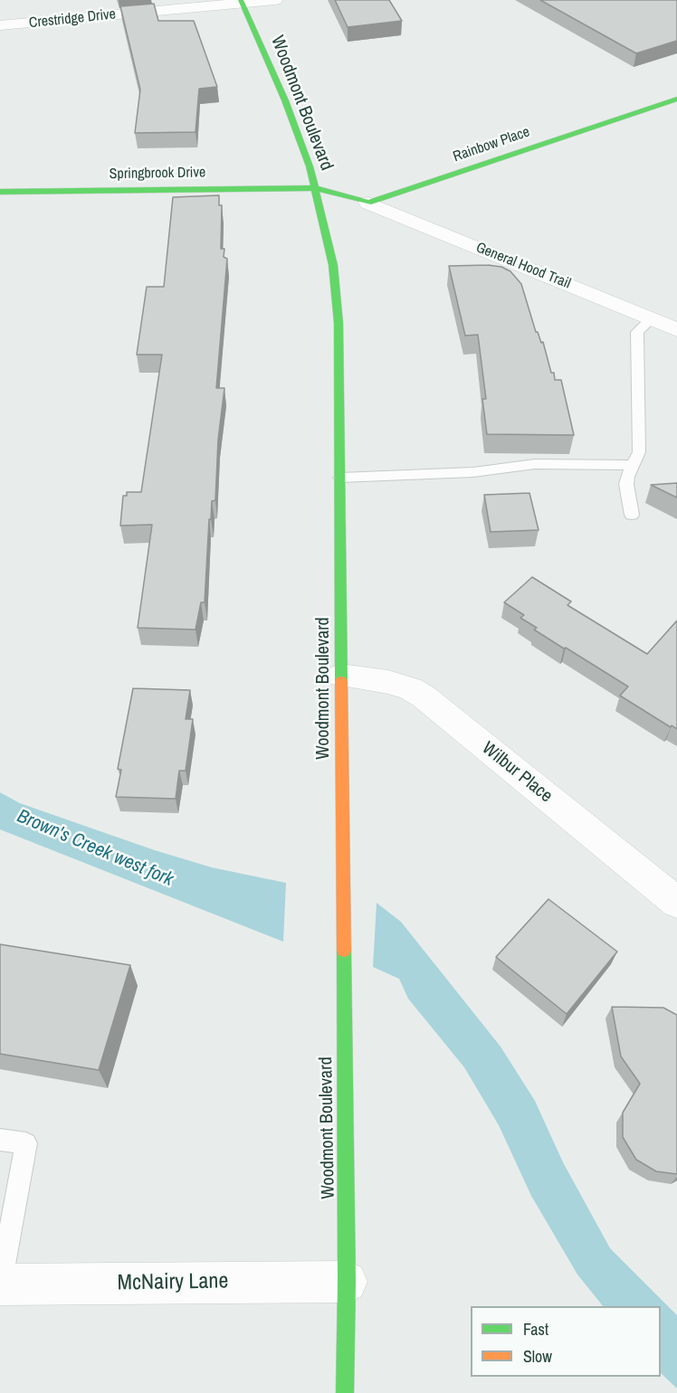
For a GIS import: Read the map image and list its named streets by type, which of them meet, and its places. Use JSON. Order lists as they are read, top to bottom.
{
  "streets": {
    "main road": ["Woodmont Boulevard", "Rainbow Place", "Springbrook Drive"],
    "street": [
      "Crestridge Drive",
      "General Hood Trail",
      "Wilbur Place",
      "McNairy Lane"
    ]
  },
  "crossings": [
    ["Crestridge Drive", "Woodmont Boulevard"],
    ["Woodmont Boulevard", "Springbrook Drive"],
    ["Woodmont Boulevard", "Wilbur Place"],
    ["Woodmont Boulevard", "McNairy Lane"],
    ["Rainbow Place", "General Hood Trail"]
  ],
  "water": ["Brown's Creek west fork"],
  "legend": ["Fast", "Slow"]
}
